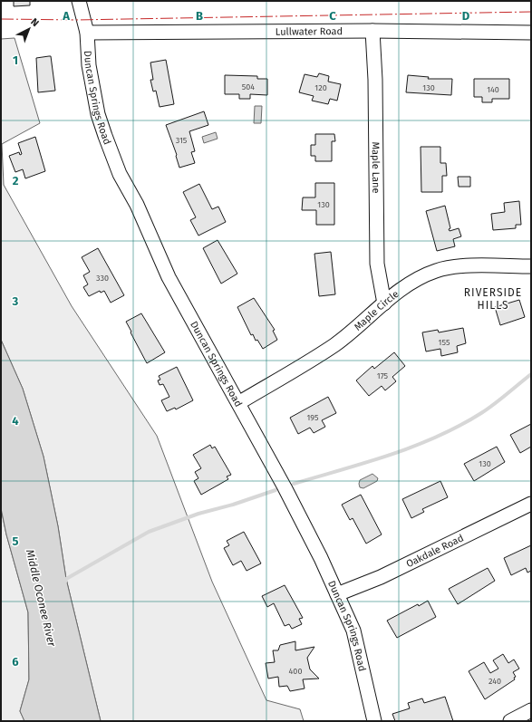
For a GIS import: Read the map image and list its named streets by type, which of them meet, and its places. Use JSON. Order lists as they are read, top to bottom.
{
  "streets": {
    "street": [
      "Lullwater Road",
      "Duncan Springs Road",
      "Maple Lane",
      "Maple Circle",
      "Oakdale Road"
    ]
  },
  "crossings": [
    ["Lullwater Road", "Duncan Springs Road"],
    ["Lullwater Road", "Maple Lane"],
    ["Duncan Springs Road", "Maple Circle"],
    ["Duncan Springs Road", "Oakdale Road"],
    ["Maple Lane", "Maple Circle"]
  ],
  "districts": ["RIVERSIDE HILLS"],
  "water": ["Middle Oconee River"],
  "house_numbers": [
    "504",
    "120",
    "130",
    "140",
    "315",
    "130",
    "330",
    "155",
    "175",
    "195",
    "130",
    "400",
    "240"
  ],
  "north": "top right",
  "grid": {
    "columns": [
      "A",
      "B",
      "C",
      "D"
    ],
    "rows": [
      "1",
      "2",
      "3",
      "4",
      "5",
      "6"
    ]
  }
}
